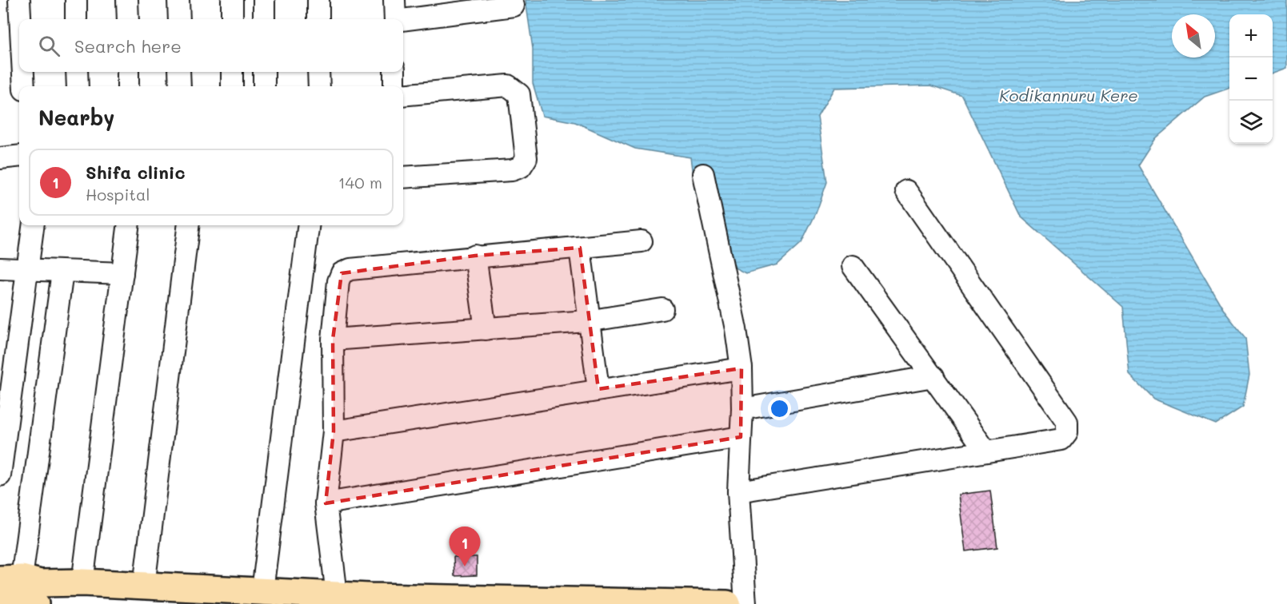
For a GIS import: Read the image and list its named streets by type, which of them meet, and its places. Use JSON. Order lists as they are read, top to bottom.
{
  "water": ["Kodikannuru Kere"],
  "north": "top left",
  "page": {
    "map_buttons": ["+", "−"],
    "search": "Search here",
    "heading": "Nearby",
    "list": [
      {
        "mark": "1",
        "name": "Shifa clinic",
        "note": "Hospital",
        "value": "140 m"
      }
    ],
    "pins": "1"
  }
}
